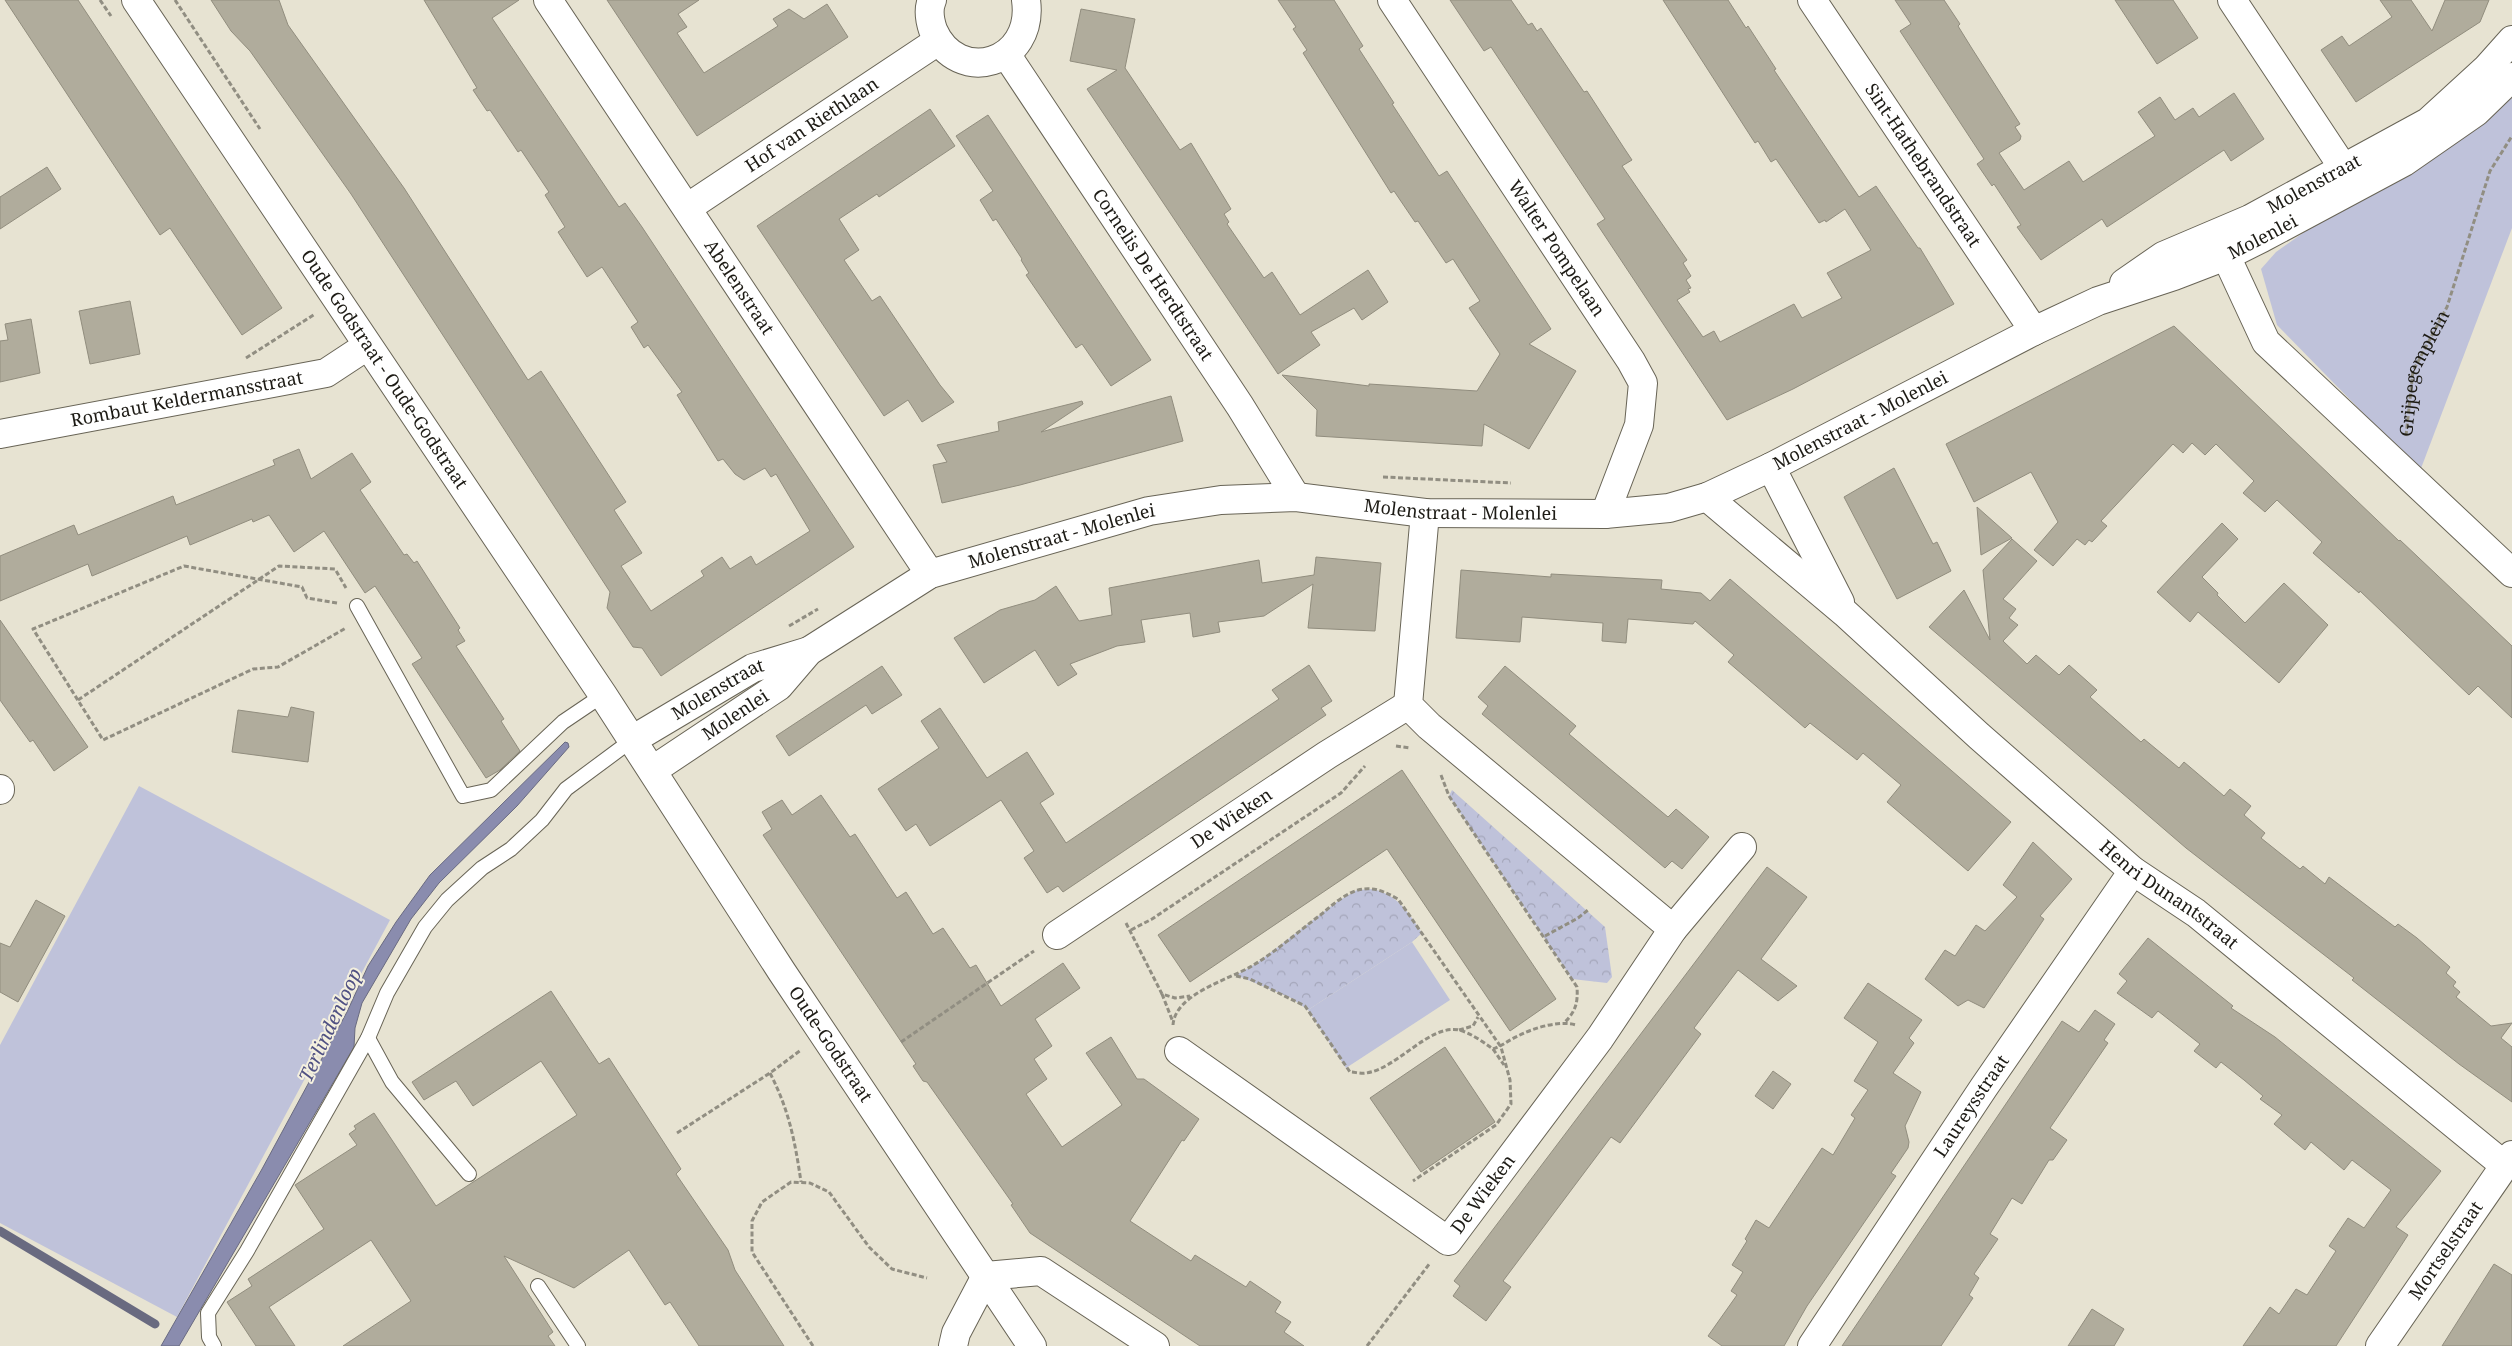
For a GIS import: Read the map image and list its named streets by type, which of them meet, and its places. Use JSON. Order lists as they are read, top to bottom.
{
  "streets": {
    "street": [
      "Hof van Riethlaan",
      "Sint-Hathebrandstraat",
      "Molenstraat",
      "Molenlei",
      "Walter Pompelaan",
      "Cornelis De Herdtstraat",
      "Abelenstraat",
      "Oude Godstraat - Oude-Godstraat",
      "Grijpegemplein",
      "Rombaut Keldermansstraat",
      "Molenstraat - Molenlei",
      "De Wieken",
      "Henri Dunantstraat",
      "Oude-Godstraat",
      "Laureysstraat",
      "Mortselstraat"
    ]
  },
  "crossings": [
    ["Hof van Riethlaan", "Abelenstraat"],
    ["Sint-Hathebrandstraat", "Molenstraat - Molenlei"],
    ["Molenstraat", "Molenlei"],
    ["Molenstraat", "Oude Godstraat - Oude-Godstraat"],
    ["Molenstraat", "Molenstraat - Molenlei"],
    ["Molenstraat", "Oude-Godstraat"],
    ["Molenlei", "Grijpegemplein"],
    ["Molenlei", "Molenstraat - Molenlei"],
    ["Molenlei", "Oude-Godstraat"],
    ["Walter Pompelaan", "Molenstraat - Molenlei"],
    ["Cornelis De Herdtstraat", "Molenstraat - Molenlei"],
    ["Abelenstraat", "Molenstraat - Molenlei"],
    ["Oude Godstraat - Oude-Godstraat", "Rombaut Keldermansstraat"],
    ["Oude Godstraat - Oude-Godstraat", "Oude-Godstraat"],
    ["Molenstraat - Molenlei", "Henri Dunantstraat"],
    ["Henri Dunantstraat", "Laureysstraat"],
    ["Henri Dunantstraat", "Mortselstraat"]
  ],
  "water": ["Terlindenloop"]
}
